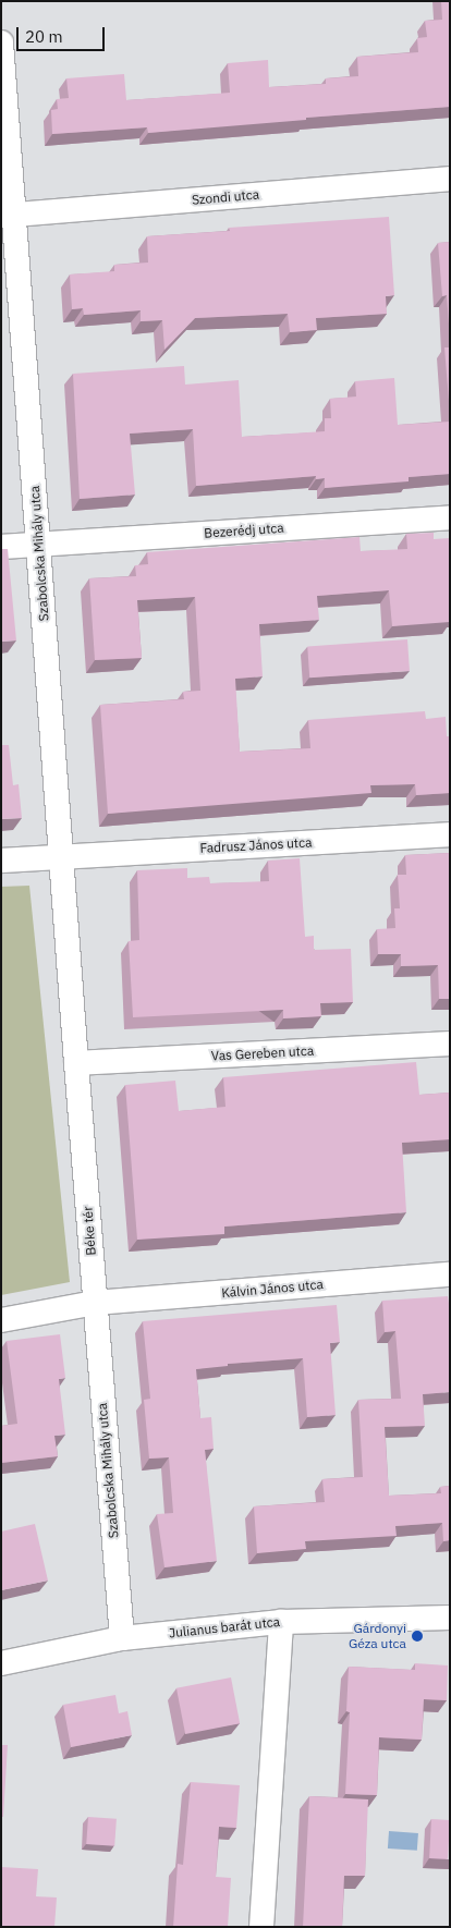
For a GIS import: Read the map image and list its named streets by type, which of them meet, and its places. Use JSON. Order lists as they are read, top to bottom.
{
  "streets": {
    "street": [
      "Szondi utca",
      "Bezerédj utca",
      "Szabolcska Mihály utca",
      "Fadrusz János utca",
      "Vas Gereben utca",
      "Béke tér",
      "Kálvin János utca",
      "Julianus barát utca"
    ]
  },
  "crossings": [
    ["Szondi utca", "Szabolcska Mihály utca"],
    ["Bezerédj utca", "Szabolcska Mihály utca"],
    ["Szabolcska Mihály utca", "Fadrusz János utca"],
    ["Szabolcska Mihály utca", "Vas Gereben utca"],
    ["Szabolcska Mihály utca", "Béke tér"],
    ["Szabolcska Mihály utca", "Kálvin János utca"],
    ["Szabolcska Mihály utca", "Julianus barát utca"],
    ["Vas Gereben utca", "Béke tér"],
    ["Béke tér", "Kálvin János utca"]
  ],
  "places": ["Gárdonyi Géza utca"],
  "scale_bar": "20 m"
}
